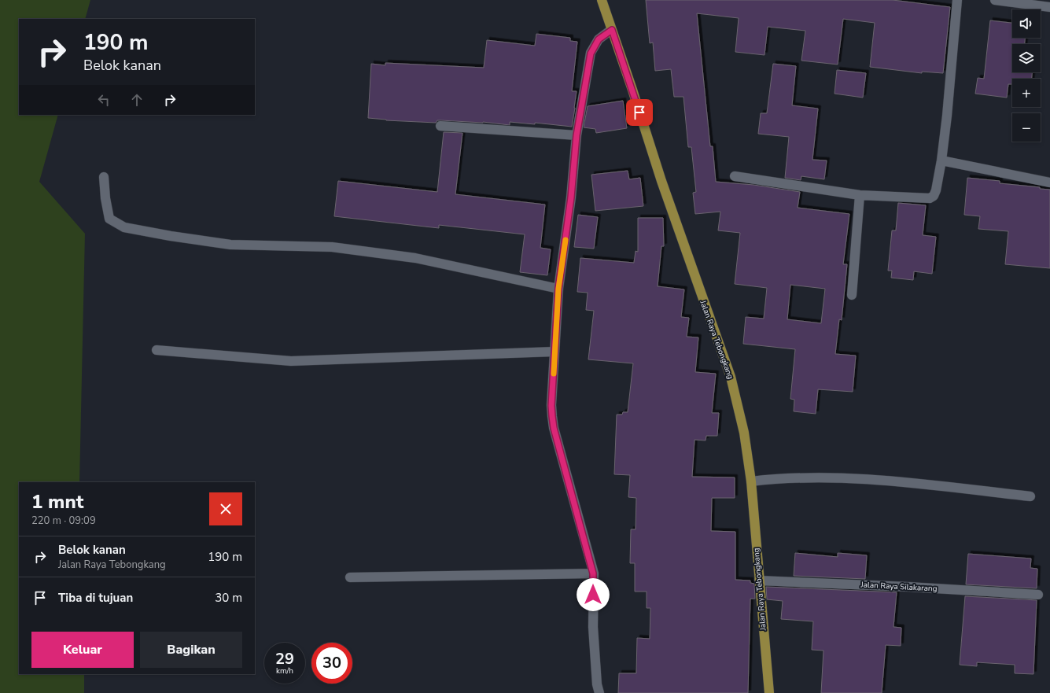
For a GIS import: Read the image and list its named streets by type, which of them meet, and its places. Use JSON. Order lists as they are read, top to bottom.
{
  "streets": {
    "main road": ["Jalan Raya Tebongkang"],
    "street": ["Jalan Raya Silakarang"]
  },
  "crossings": [
    ["Jalan Raya Tebongkang", "Jalan Raya Silakarang"]
  ],
  "page": {
    "map_buttons": ["+", "−"],
    "turn": ["190 m", "Belok kanan"],
    "heading": ["1 mnt", "220 m · 09:09"],
    "list": [
      {
        "name": "Belok kanan",
        "note": "Jalan Raya Tebongkang",
        "value": "190 m"
      },
      {
        "name": "Tiba di tujuan",
        "value": "30 m"
      }
    ],
    "buttons": ["Keluar", "Bagikan"],
    "speed": "29 km/h",
    "limit": "30"
  }
}
